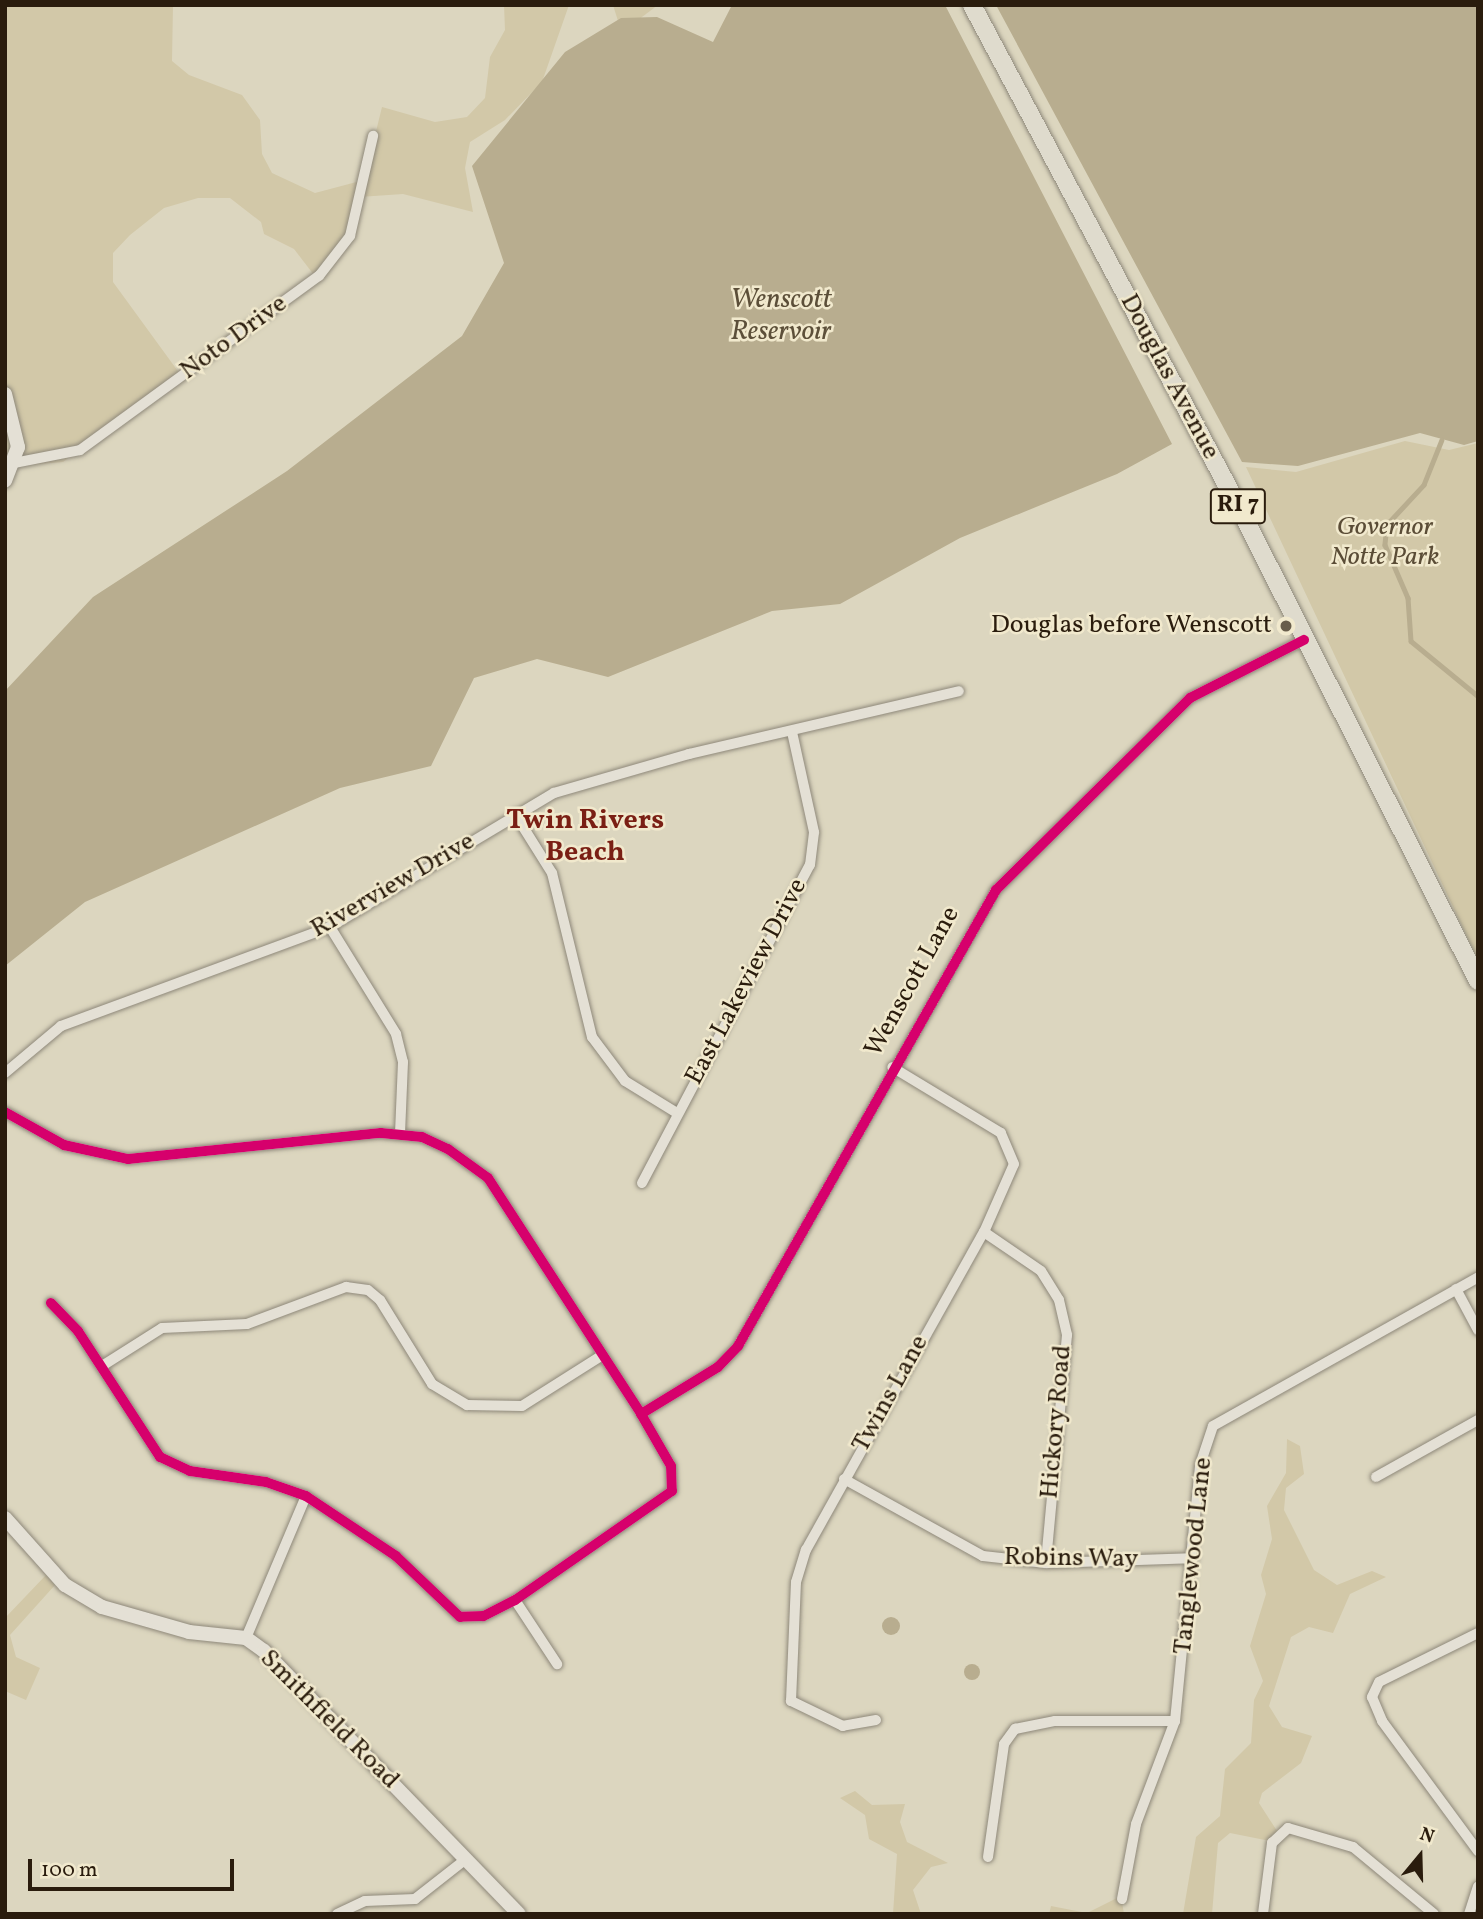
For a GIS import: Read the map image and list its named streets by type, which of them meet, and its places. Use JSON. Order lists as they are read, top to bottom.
{
  "streets": {
    "main road": ["Douglas Avenue", "RI 7"],
    "street": [
      "Noto Drive",
      "Riverview Drive",
      "East Lakeview Drive",
      "Wenscott Lane",
      "Twins Lane",
      "Hickory Road",
      "Tanglewood Lane",
      "Robins Way",
      "Smithfield Road"
    ]
  },
  "crossings": [
    ["Douglas Avenue", "Wenscott Lane"],
    ["Riverview Drive", "East Lakeview Drive"],
    ["Wenscott Lane", "Twins Lane"],
    ["Twins Lane", "Hickory Road"],
    ["Twins Lane", "Robins Way"],
    ["Hickory Road", "Robins Way"],
    ["Tanglewood Lane", "Robins Way"]
  ],
  "districts": ["Twin Rivers Beach"],
  "water": ["Wenscott Reservoir"],
  "parks": ["Governor Notte Park"],
  "places": ["Douglas before Wenscott"],
  "scale_bar": "100 m",
  "north": "top"
}
